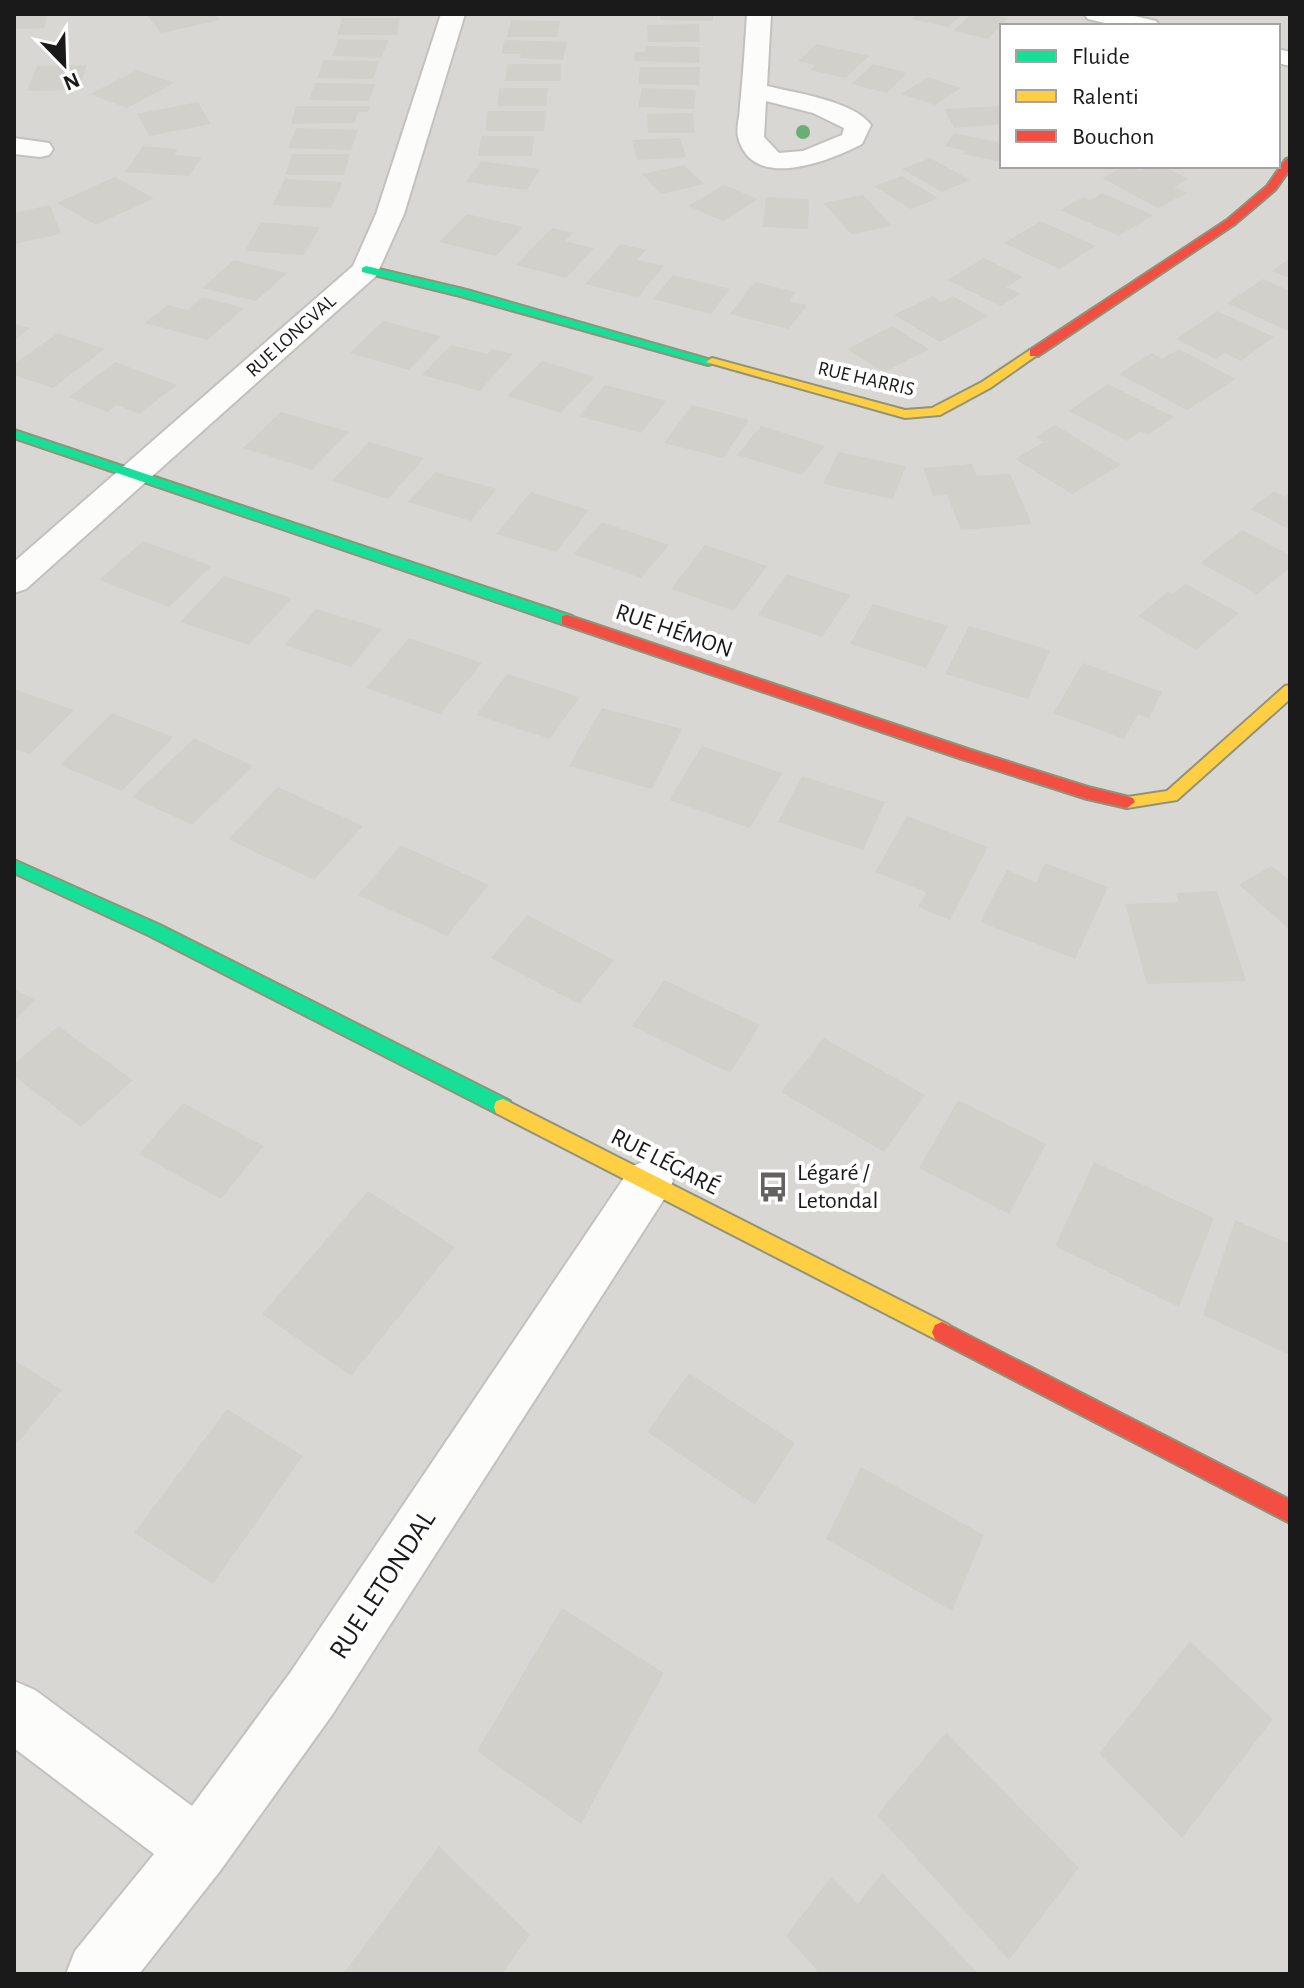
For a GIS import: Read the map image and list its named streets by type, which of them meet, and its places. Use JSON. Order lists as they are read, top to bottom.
{
  "streets": {
    "street": [
      "RUE LONGVAL",
      "RUE HARRIS",
      "RUE HÉMON",
      "RUE LÉGARÉ",
      "RUE LETONDAL"
    ]
  },
  "crossings": [
    ["RUE LONGVAL", "RUE HARRIS"],
    ["RUE LONGVAL", "RUE HÉMON"],
    ["RUE LÉGARÉ", "RUE LETONDAL"]
  ],
  "places": {
    "bus stop": ["Légaré / Letondal"]
  },
  "legend": ["Fluide", "Ralenti", "Bouchon"],
  "north": "bottom right"
}
